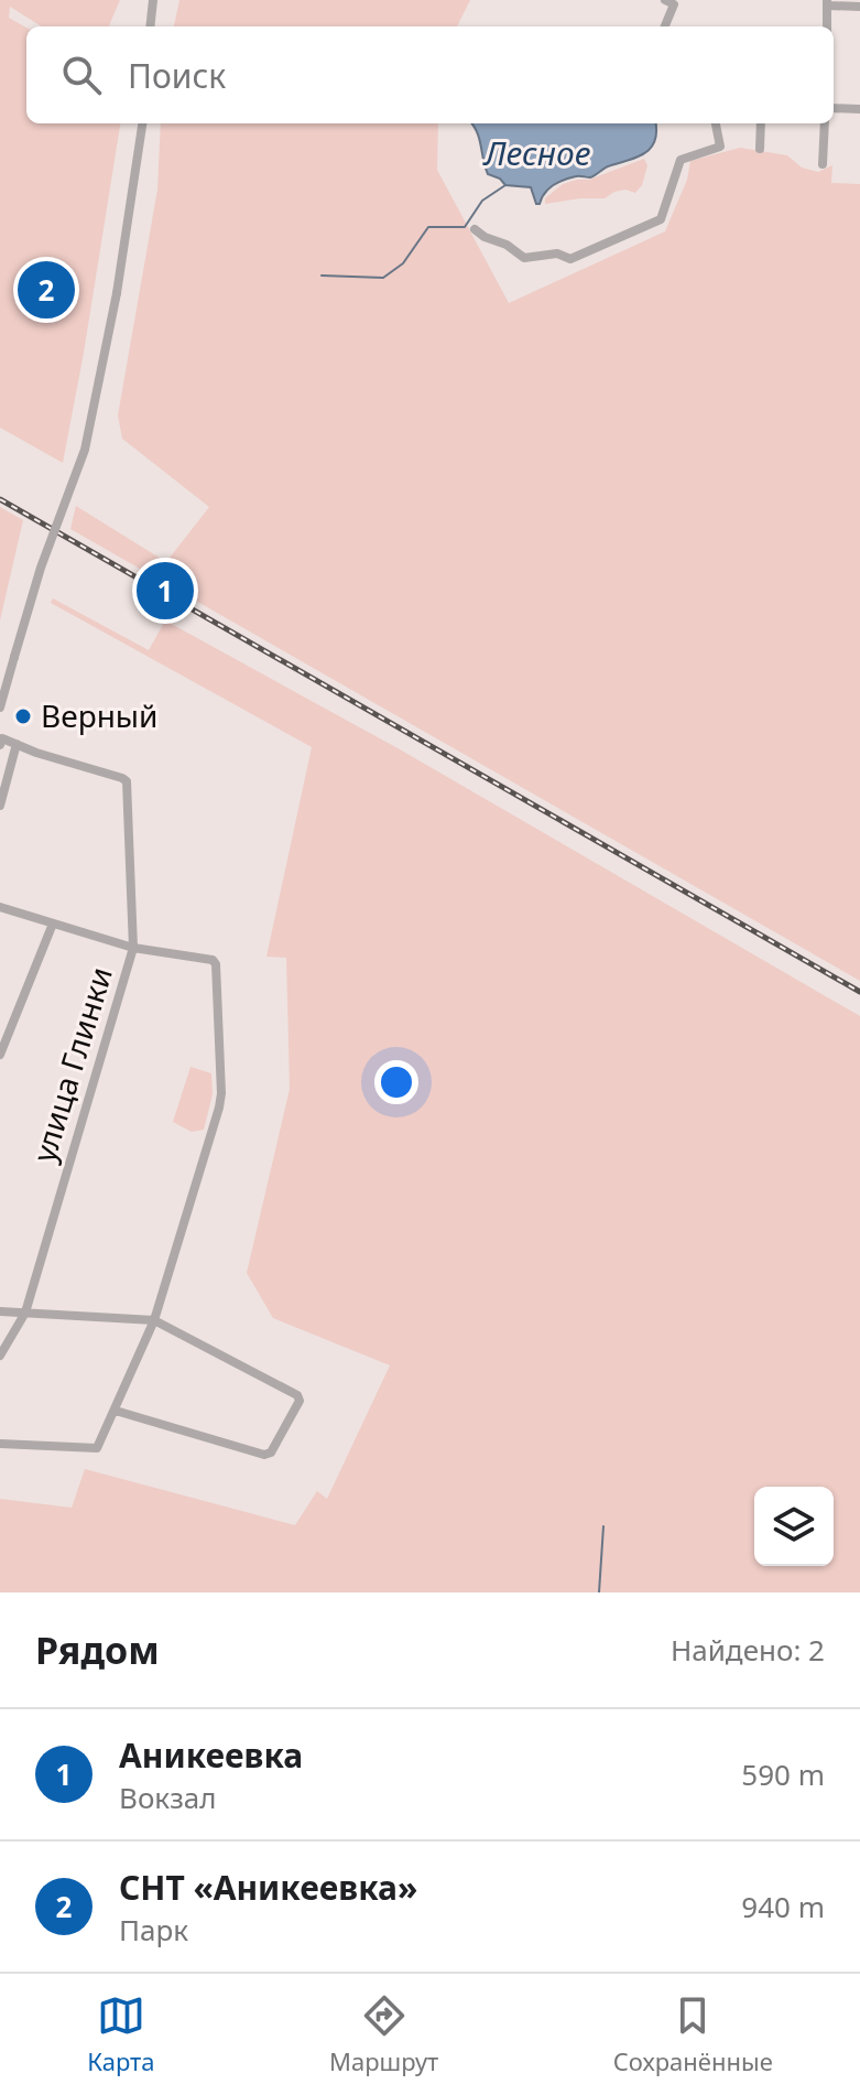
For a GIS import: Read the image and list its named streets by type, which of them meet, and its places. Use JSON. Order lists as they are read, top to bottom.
{
  "streets": {
    "street": ["улица Глинки"]
  },
  "water": ["Лесное"],
  "places": ["Верный"],
  "page": {
    "search": "Поиск",
    "pins": ["2", "1"],
    "heading": ["Рядом", "Найдено: 2"],
    "list": [
      {
        "mark": "1",
        "name": "Аникеевка",
        "note": "Вокзал",
        "value": "590 m"
      },
      {
        "mark": "2",
        "name": "СНТ «Аникеевка»",
        "note": "Парк",
        "value": "940 m"
      }
    ],
    "nav": ["Карта", "Маршрут", "Сохранённые"]
  }
}
